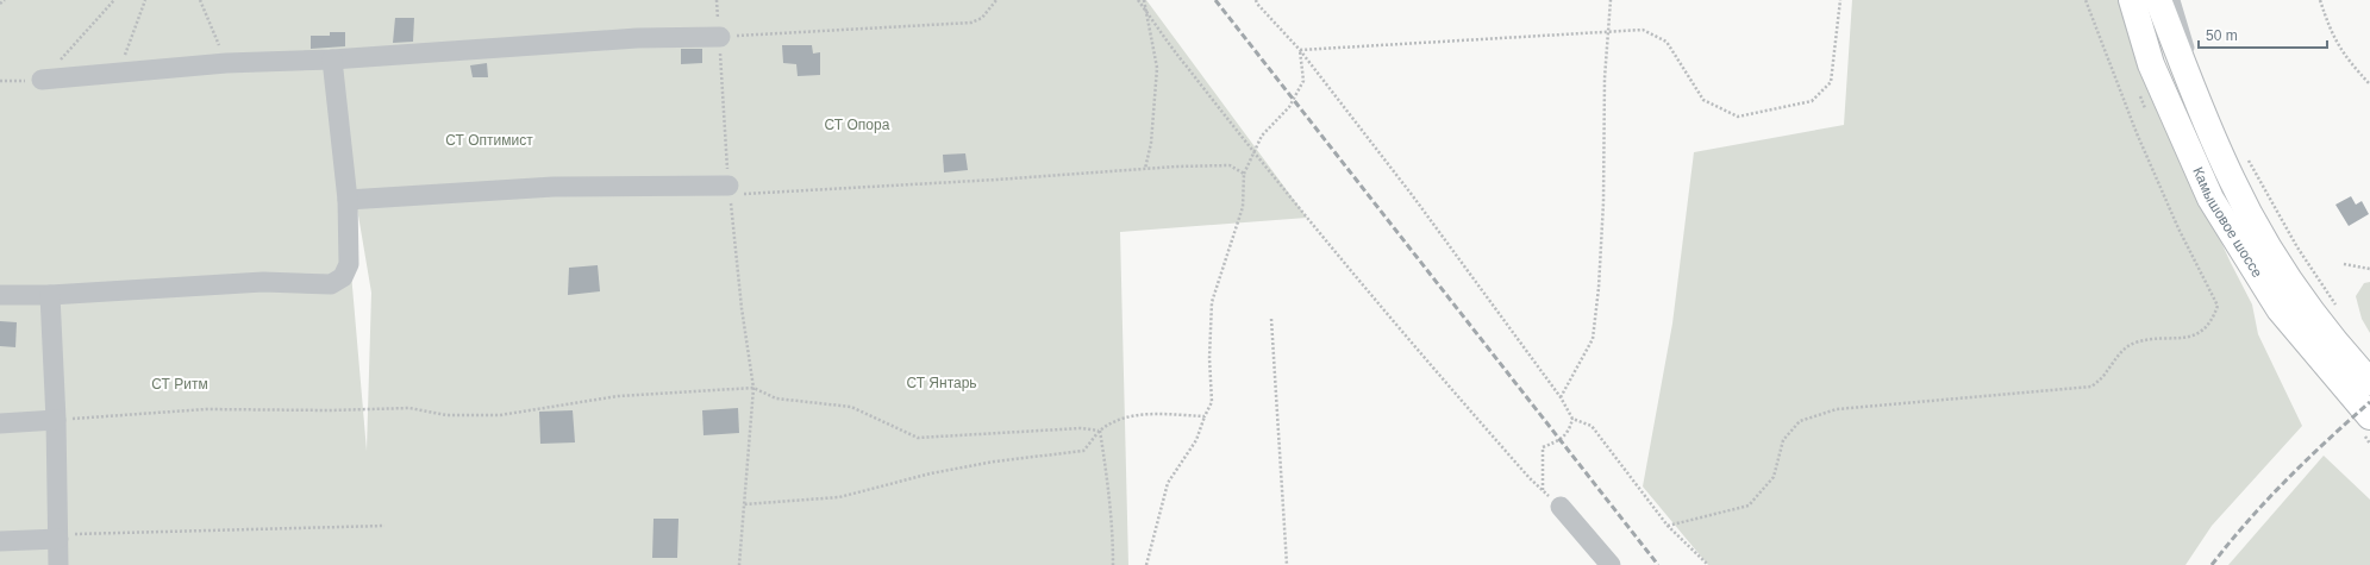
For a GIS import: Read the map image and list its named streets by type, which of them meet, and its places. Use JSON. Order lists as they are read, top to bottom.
{
  "streets": {
    "main road": ["Камышовое шоссе"]
  },
  "parks": [
    "СТ Опора",
    "СТ Оптимист",
    "СТ Янтарь",
    "СТ Ритм"
  ],
  "scale_bar": "50 m"
}
